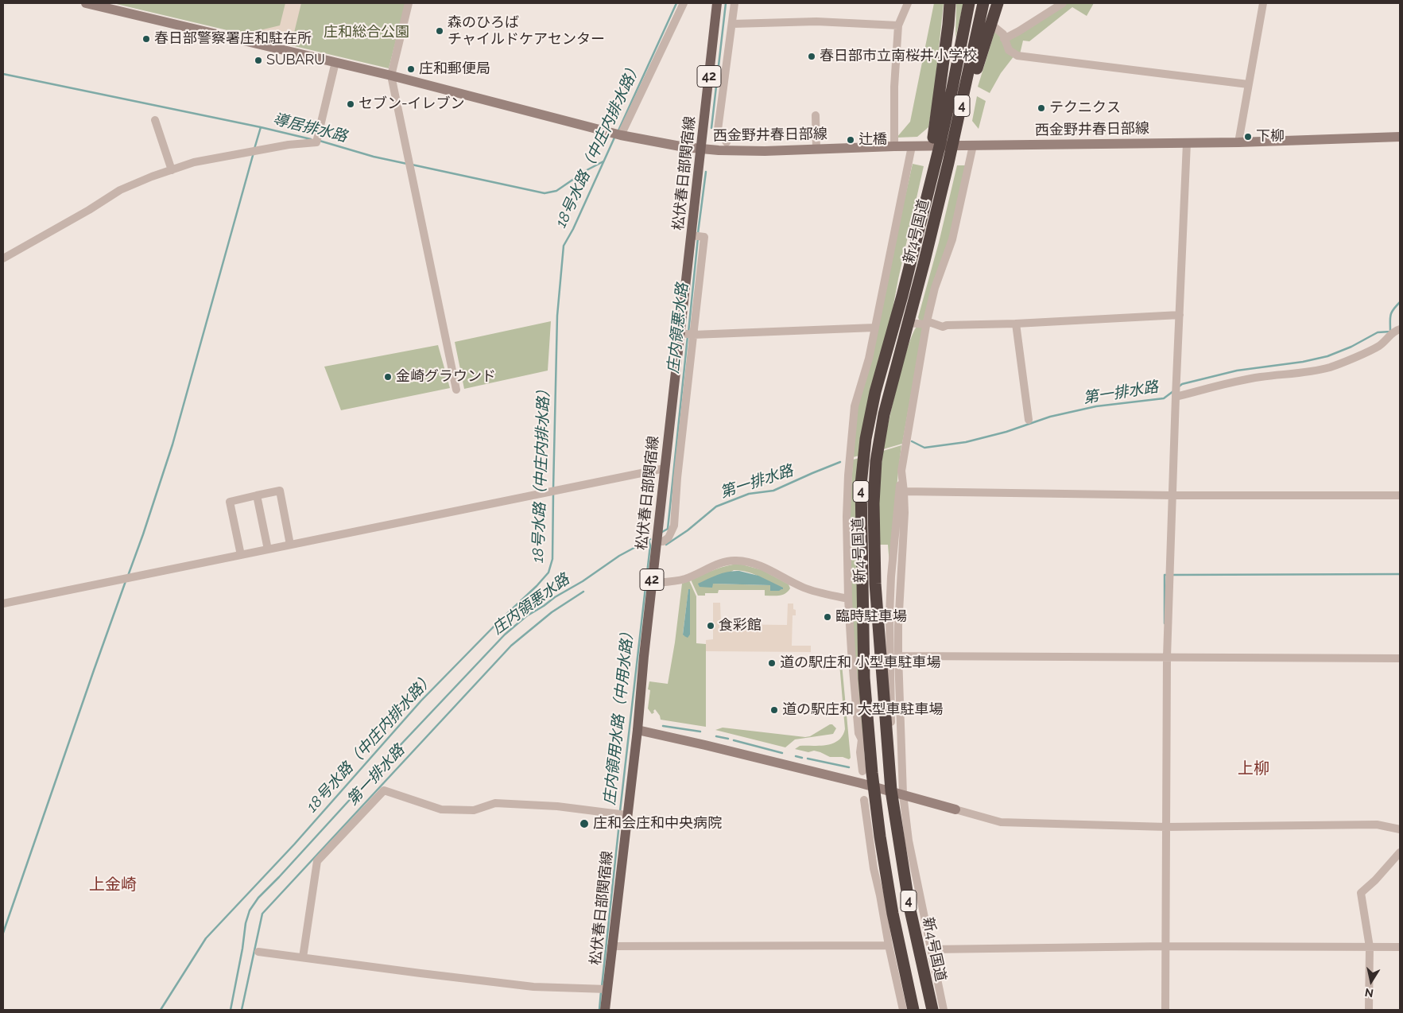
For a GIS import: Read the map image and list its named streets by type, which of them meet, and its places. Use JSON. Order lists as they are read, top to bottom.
{
  "streets": {
    "highway": ["4", "新4号国道"],
    "main road": ["42", "西金野井春日部線", "松伏春日部関宿線"]
  },
  "crossings": [
    ["4", "西金野井春日部線"],
    ["4", "新4号国道"],
    ["西金野井春日部線", "松伏春日部関宿線"],
    ["西金野井春日部線", "新4号国道"]
  ],
  "districts": ["上柳", "上金崎"],
  "water": [
    "導居排水路",
    "18号水路（中庄内排水路）",
    "庄内領悪水路",
    "第一排水路",
    "庄内領用水路（中用水路）"
  ],
  "parks": ["庄和総合公園"],
  "places": [
    "森のひろば チャイルドケアセンター",
    "春日部警察署庄和駐在所",
    "春日部市立南桜井小学校",
    "SUBARU",
    "庄和郵便局",
    "セブン-イレブン",
    "テクニクス",
    "下柳",
    "辻橋",
    "金崎グラウンド",
    "臨時駐車場",
    "食彩館",
    "道の駅庄和 小型車駐車場",
    "道の駅庄和 大型車駐車場",
    "庄和会庄和中央病院"
  ],
  "north": "bottom"
}
